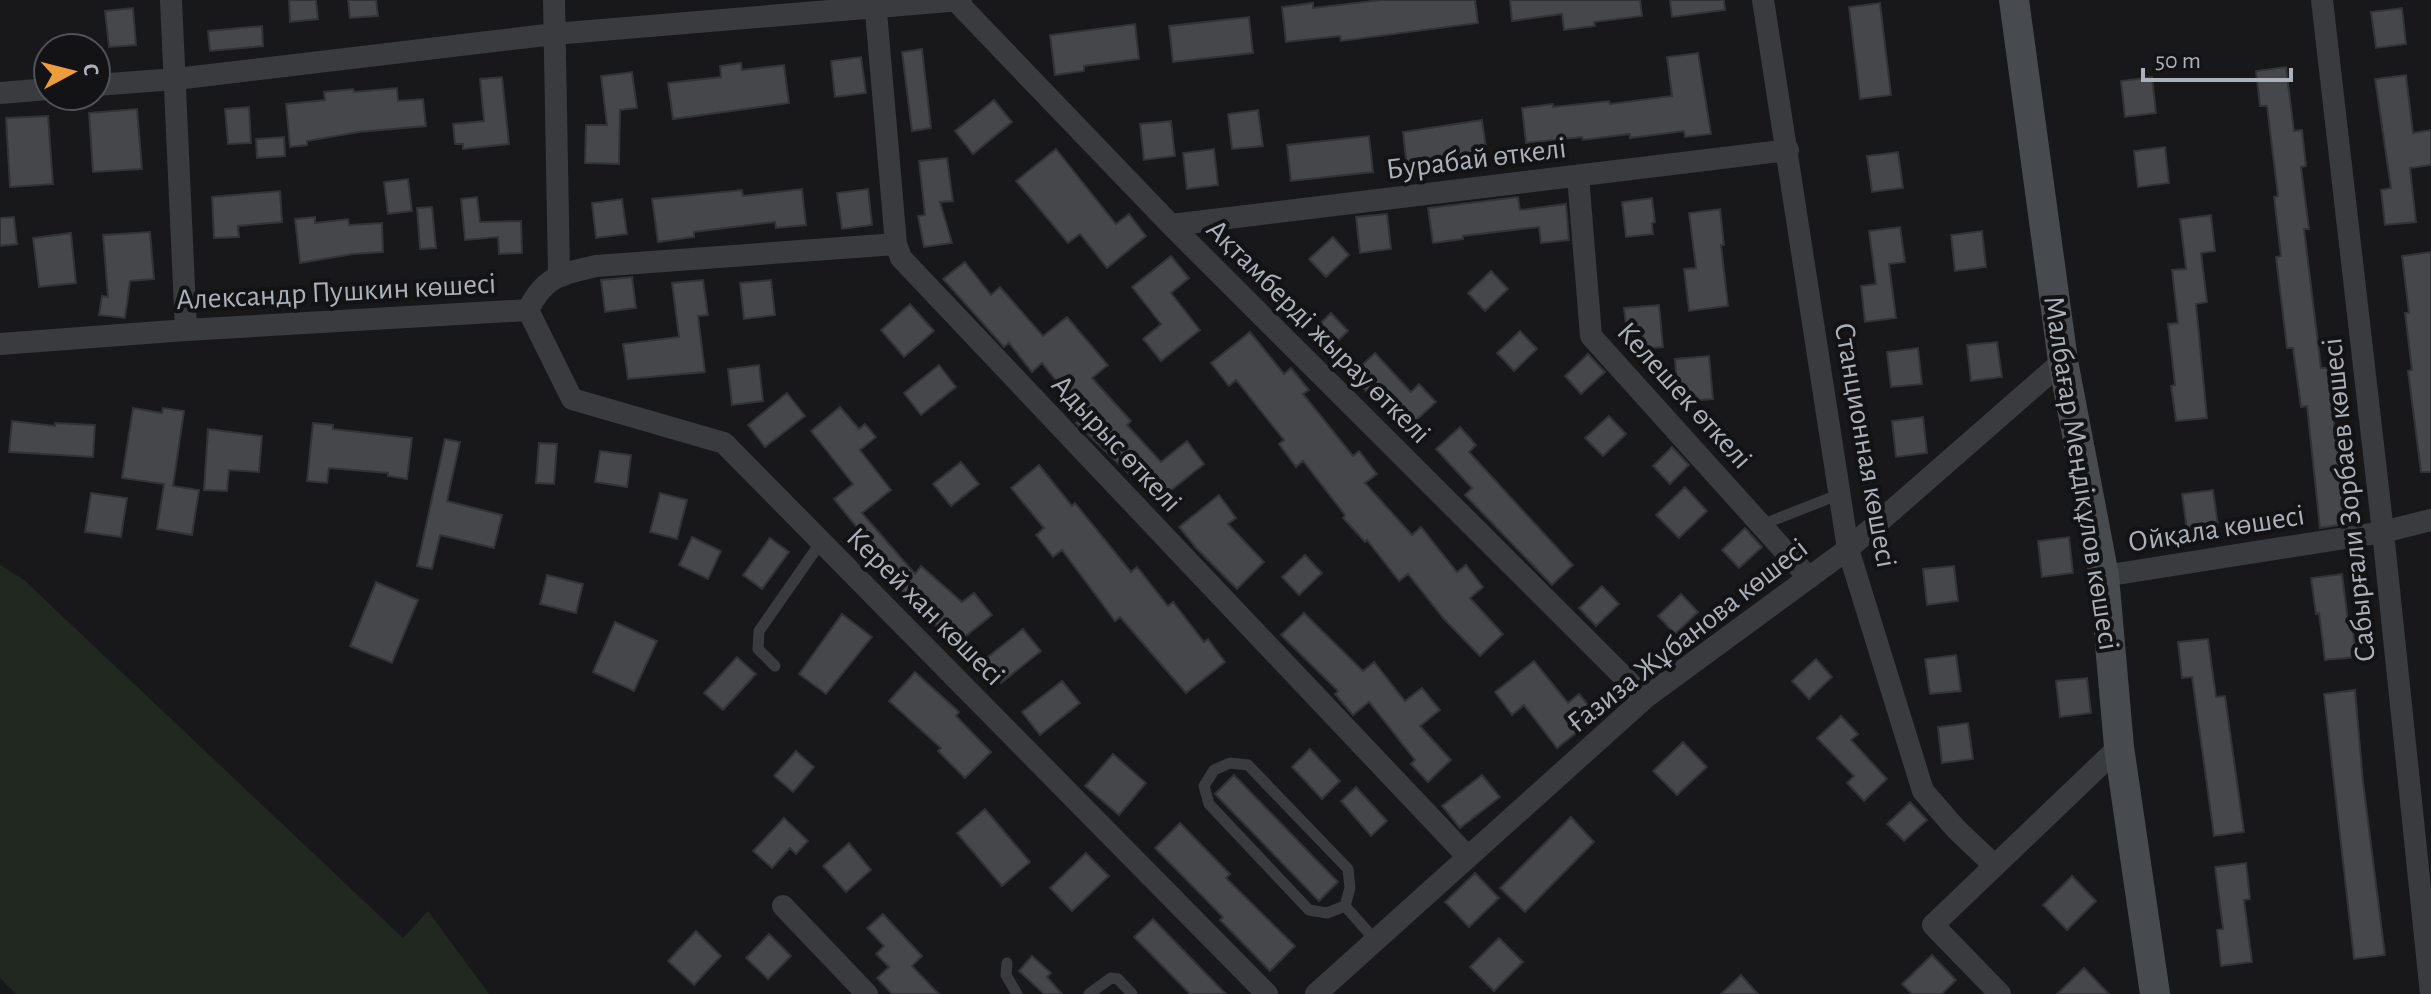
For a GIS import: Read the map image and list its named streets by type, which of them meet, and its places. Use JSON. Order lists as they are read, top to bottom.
{
  "streets": {
    "main road": ["Малбағар Меңдіқұлов көшесі"],
    "street": [
      "Бурабай өткелі",
      "Александр Пушкин көшесі",
      "Ақтамберді жырау өткелі",
      "Келешек өткелі",
      "Адырыс өткелі",
      "Станционная көшесі",
      "Сабырғали Зорбаев көшесі",
      "Ойқала көшесі",
      "Керей хан көшесі",
      "Ғазиза Жұбанова көшесі"
    ]
  },
  "crossings": [
    ["Бурабай өткелі", "Ақтамберді жырау өткелі"],
    ["Бурабай өткелі", "Келешек өткелі"],
    ["Бурабай өткелі", "Станционная көшесі"],
    ["Александр Пушкин көшесі", "Керей хан көшесі"],
    ["Ақтамберді жырау өткелі", "Ғазиза Жұбанова көшесі"],
    ["Келешек өткелі", "Ғазиза Жұбанова көшесі"],
    ["Адырыс өткелі", "Ғазиза Жұбанова көшесі"],
    ["Станционная көшесі", "Ғазиза Жұбанова көшесі"],
    ["Малбағар Меңдіқұлов көшесі", "Ойқала көшесі"],
    ["Малбағар Меңдіқұлов көшесі", "Ғазиза Жұбанова көшесі"],
    ["Сабырғали Зорбаев көшесі", "Ойқала көшесі"]
  ],
  "scale_bar": "50 m",
  "north": "right"
}
